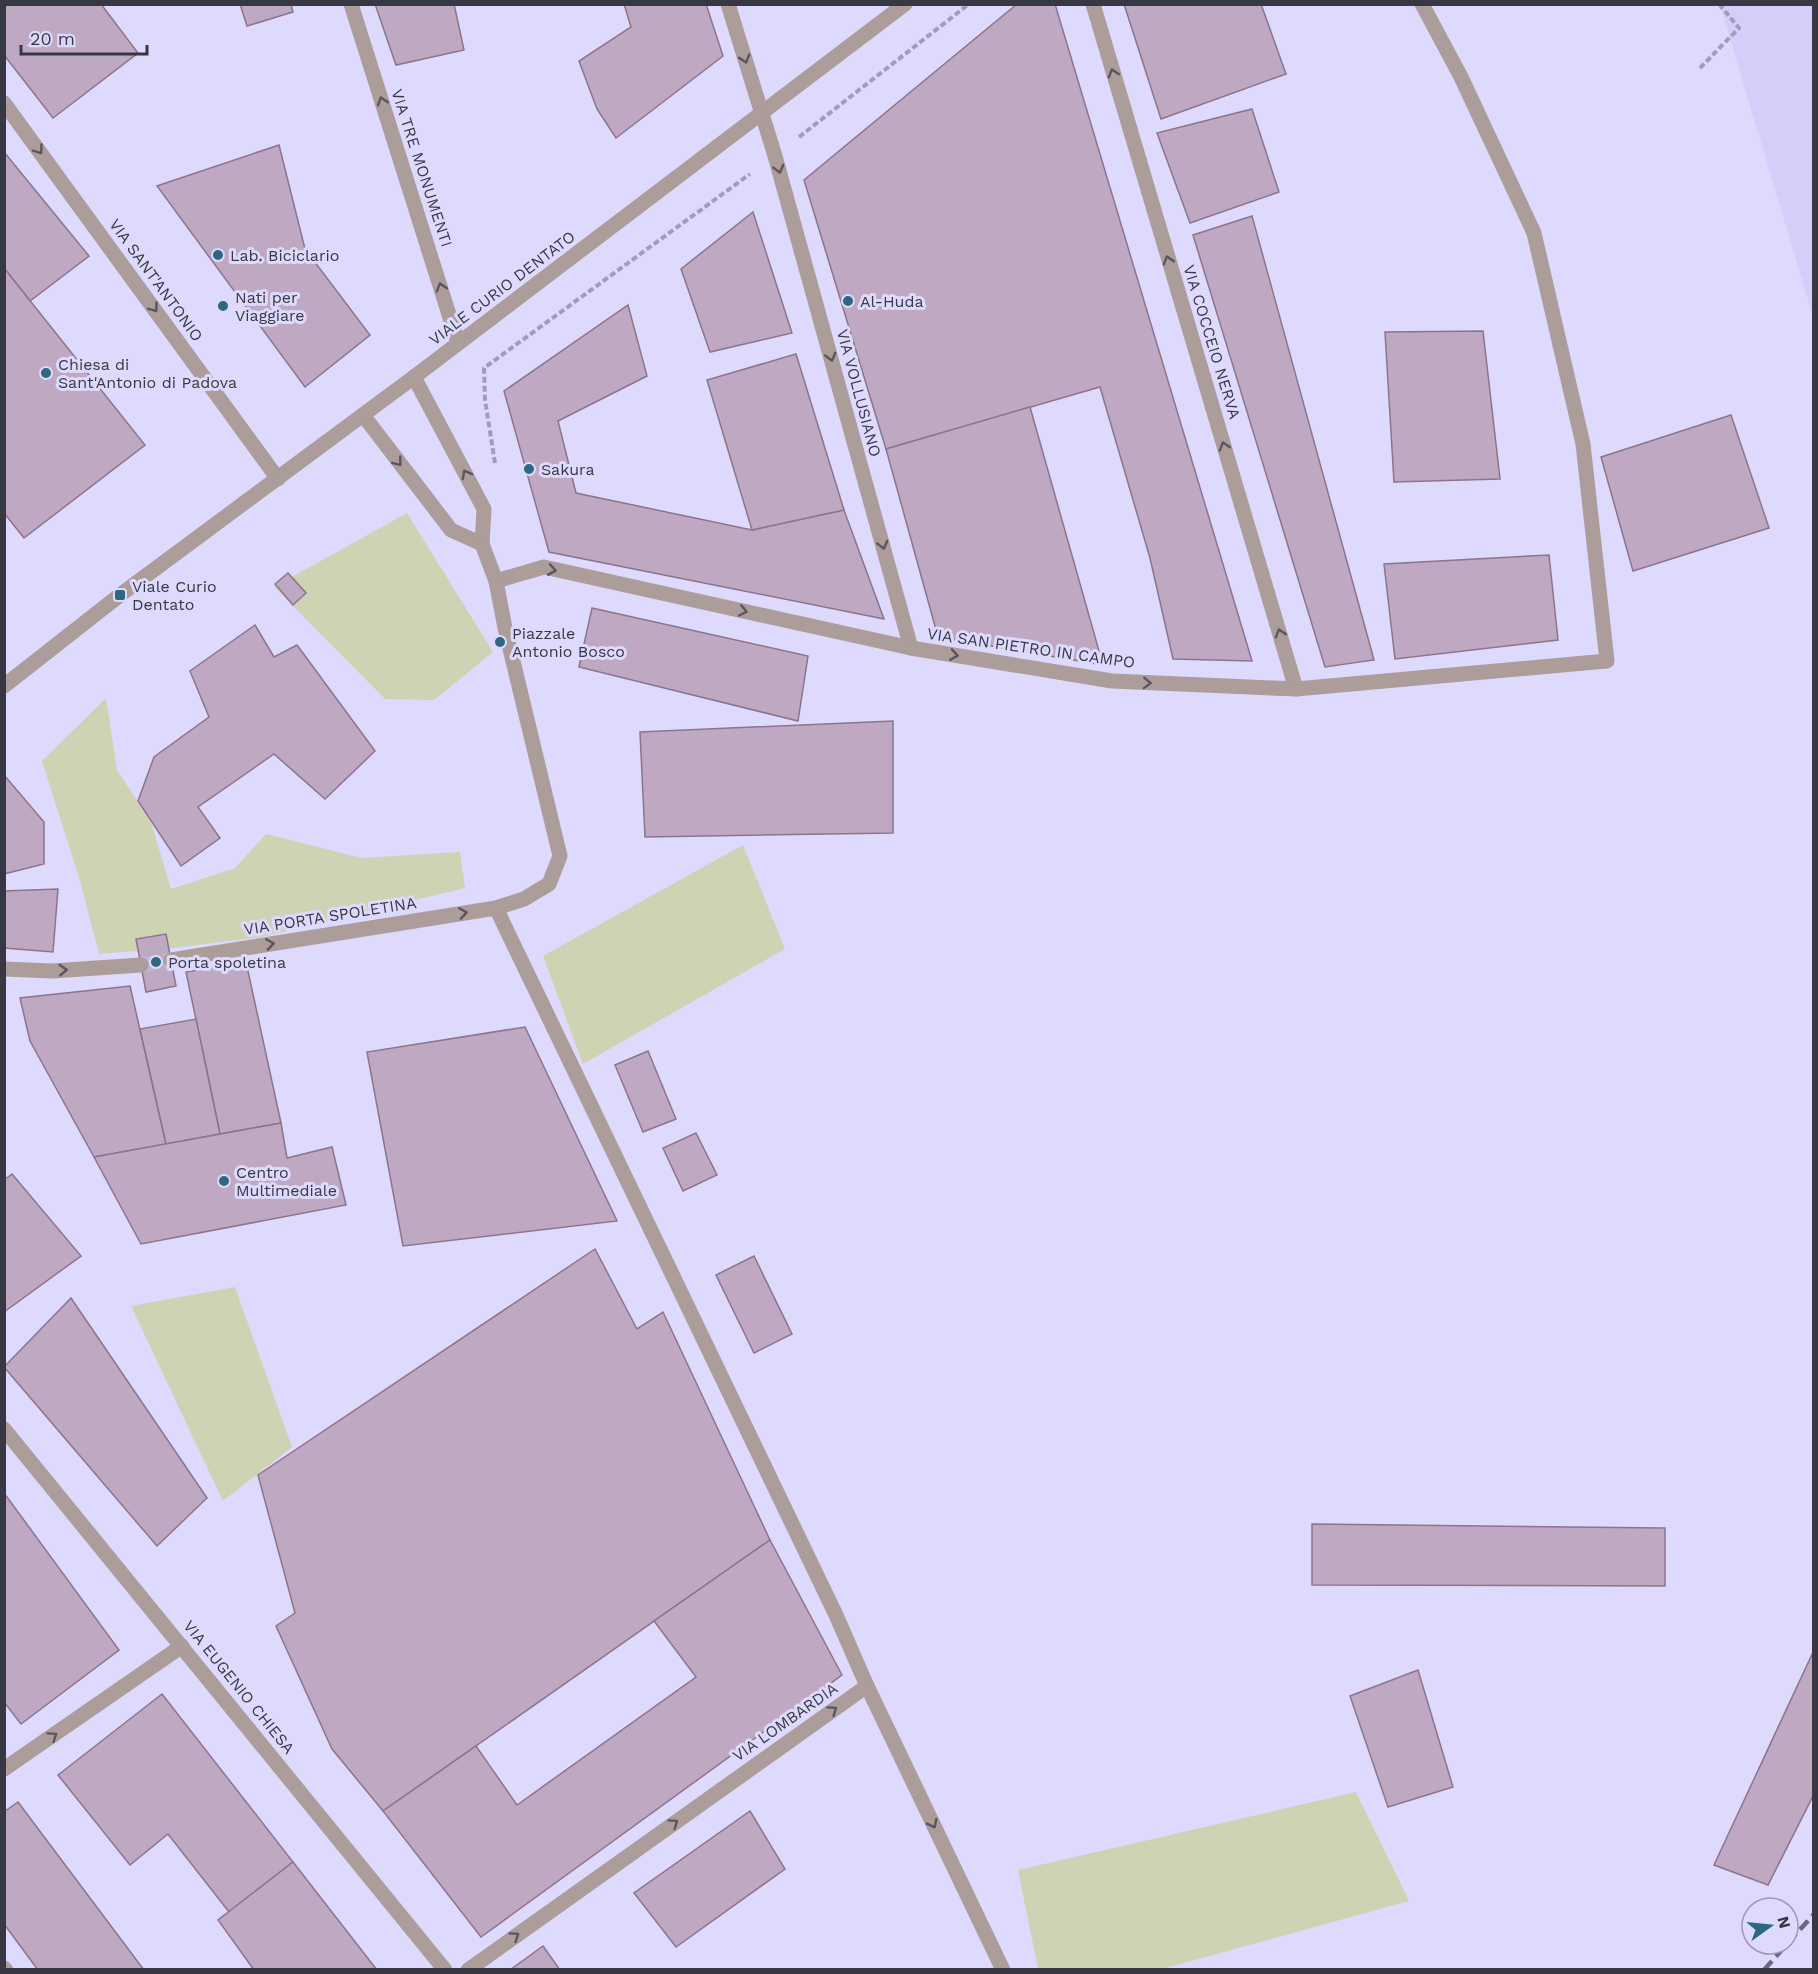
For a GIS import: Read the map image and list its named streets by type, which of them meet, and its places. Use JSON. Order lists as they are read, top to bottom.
{
  "streets": {
    "street": [
      "VIA TRE MONUMENTI",
      "VIA SANT'ANTONIO",
      "VIALE CURIO DENTATO",
      "VIA COCCEIO NERVA",
      "VIA VOLLUSIANO",
      "VIA SAN PIETRO IN CAMPO",
      "VIA PORTA SPOLETINA",
      "VIA EUGENIO CHIESA",
      "VIA LOMBARDIA"
    ]
  },
  "crossings": [
    ["VIA TRE MONUMENTI", "VIALE CURIO DENTATO"],
    ["VIA SANT'ANTONIO", "VIALE CURIO DENTATO"],
    ["VIALE CURIO DENTATO", "VIA VOLLUSIANO"],
    ["VIA COCCEIO NERVA", "VIA SAN PIETRO IN CAMPO"],
    ["VIA VOLLUSIANO", "VIA SAN PIETRO IN CAMPO"]
  ],
  "one_way": [
    "VIA TRE MONUMENTI",
    "VIA SANT'ANTONIO",
    "VIA COCCEIO NERVA",
    "VIA VOLLUSIANO",
    "VIA SAN PIETRO IN CAMPO",
    "VIA PORTA SPOLETINA",
    "VIA LOMBARDIA"
  ],
  "places": {
    "other": [
      "Lab. Biciclario",
      "Al-Huda",
      "Nati per Viaggiare",
      "Chiesa di Sant'Antonio di Padova",
      "Sakura",
      "Piazzale Antonio Bosco",
      "Porta spoletina",
      "Centro Multimediale"
    ],
    "transit": ["Viale Curio Dentato"]
  },
  "scale_bar": "20 m",
  "north": "right"
}
